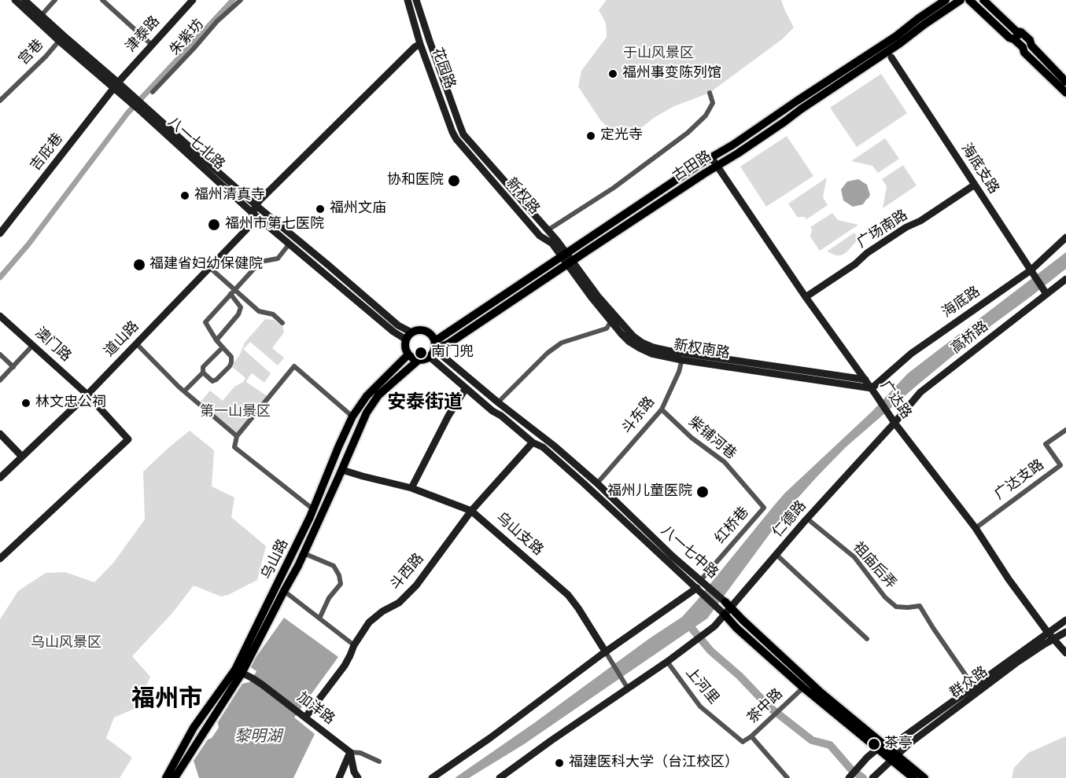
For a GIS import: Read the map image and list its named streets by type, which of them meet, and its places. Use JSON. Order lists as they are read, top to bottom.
{
  "streets": {
    "main road": ["古田路", "八一七中路", "乌山路"],
    "street": [
      "津泰路",
      "朱紫坊",
      "宫巷",
      "花园路",
      "八一七北路",
      "吉庇巷",
      "海底支路",
      "新权路",
      "广场南路",
      "海底路",
      "高桥路",
      "道山路",
      "澳门路",
      "新权南路",
      "广达路",
      "斗东路",
      "柴铺河巷",
      "广达支路",
      "仁德路",
      "红桥巷",
      "乌山支路",
      "祖庙后弄",
      "斗西路",
      "群众路",
      "上河里",
      "茶中路",
      "加洋路"
    ]
  },
  "crossings": [
    ["津泰路", "八一七北路"],
    ["津泰路", "吉庇巷"],
    ["宫巷", "八一七北路"],
    ["花园路", "新权路"],
    ["八一七北路", "吉庇巷"],
    ["八一七北路", "古田路"],
    ["八一七北路", "道山路"],
    ["八一七北路", "八一七中路"],
    ["八一七北路", "乌山路"],
    ["古田路", "新权路"],
    ["古田路", "新权南路"],
    ["古田路", "广达路"],
    ["古田路", "八一七中路"],
    ["古田路", "乌山路"],
    ["海底支路", "广场南路"],
    ["海底支路", "海底路"],
    ["海底支路", "高桥路"],
    ["新权路", "新权南路"],
    ["广场南路", "广达路"],
    ["海底路", "新权南路"],
    ["海底路", "广达路"],
    ["高桥路", "广达路"],
    ["高桥路", "仁德路"],
    ["道山路", "澳门路"],
    ["新权南路", "广达路"],
    ["新权南路", "斗东路"],
    ["广达路", "广达支路"],
    ["广达路", "仁德路"],
    ["广达路", "群众路"],
    ["斗东路", "柴铺河巷"],
    ["斗东路", "八一七中路"],
    ["柴铺河巷", "红桥巷"],
    ["仁德路", "八一七中路"],
    ["仁德路", "祖庙后弄"],
    ["仁德路", "上河里"],
    ["红桥巷", "八一七中路"],
    ["乌山支路", "乌山路"],
    ["乌山支路", "斗西路"],
    ["八一七中路", "乌山路"],
    ["八一七中路", "斗西路"],
    ["八一七中路", "群众路"],
    ["八一七中路", "茶中路"],
    ["乌山路", "加洋路"],
    ["斗西路", "加洋路"],
    ["上河里", "茶中路"]
  ],
  "districts": ["安泰街道", "福州市"],
  "water": ["黎明湖"],
  "parks": ["于山风景区", "第一山景区", "乌山风景区"],
  "places": [
    "福州事变陈列馆",
    "定光寺",
    "协和医院",
    "福州清真寺",
    "福州文庙",
    "福州市第七医院",
    "福建省妇幼保健院",
    "南门兜",
    "林文忠公祠",
    "福州儿童医院",
    "茶亭",
    "福建医科大学（台江校区）"
  ]
}
